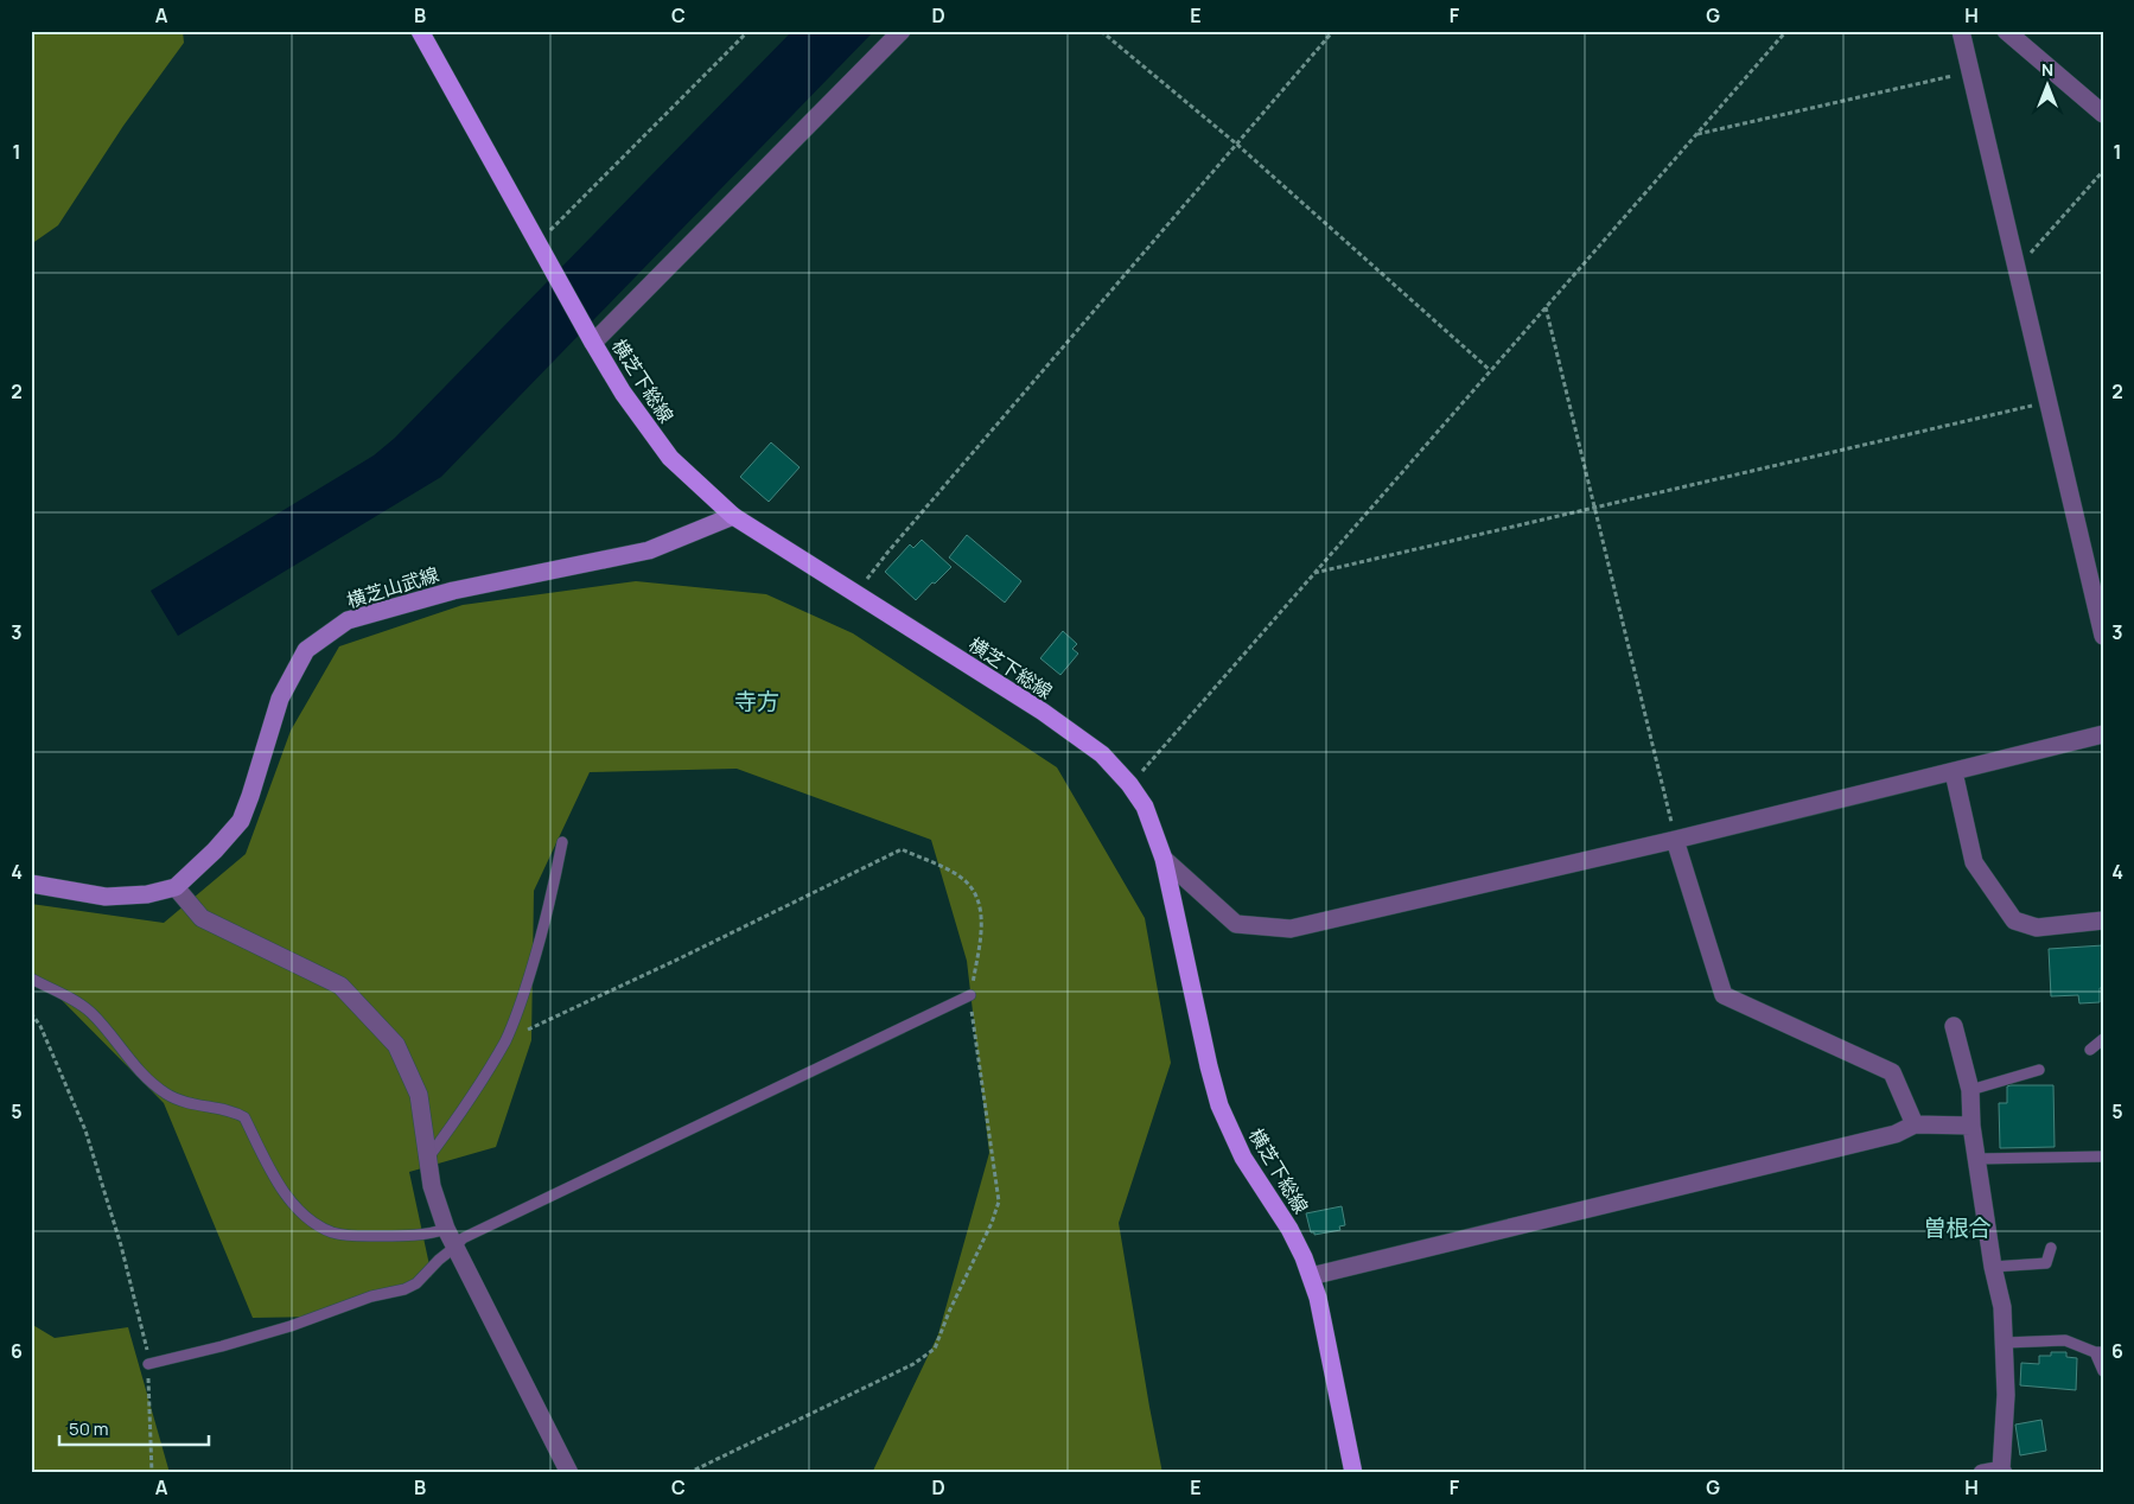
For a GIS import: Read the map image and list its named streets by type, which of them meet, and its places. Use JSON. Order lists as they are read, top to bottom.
{
  "streets": {
    "main road": ["横芝下総線", "横芝山武線"]
  },
  "crossings": [
    ["横芝下総線", "横芝山武線"]
  ],
  "districts": ["寺方", "曽根合"],
  "scale_bar": "50 m",
  "north": "top",
  "grid": {
    "columns": [
      "A",
      "B",
      "C",
      "D",
      "E",
      "F",
      "G",
      "H"
    ],
    "rows": [
      "1",
      "2",
      "3",
      "4",
      "5",
      "6"
    ]
  }
}
